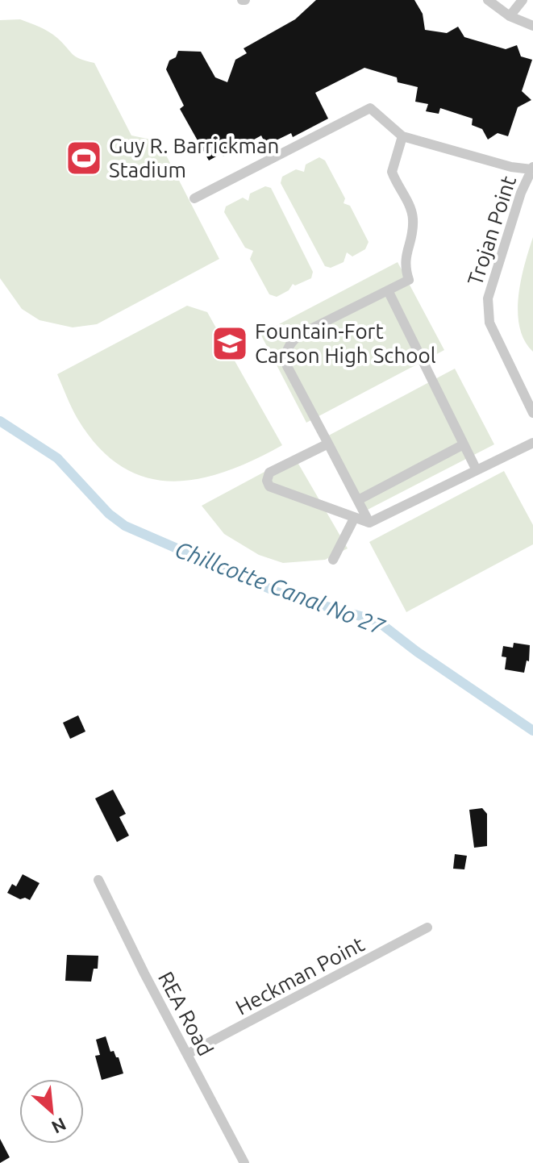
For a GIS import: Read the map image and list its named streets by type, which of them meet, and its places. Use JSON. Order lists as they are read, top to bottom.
{
  "streets": {
    "street": ["Trojan Point", "Heckman Point", "REA Road"]
  },
  "crossings": [
    ["Heckman Point", "REA Road"]
  ],
  "water": ["Chillcotte Canal No 27"],
  "places": {
    "sports": ["Guy R. Barrickman Stadium"],
    "school or university": ["Fountain-Fort Carson High School"]
  },
  "north": "bottom right"
}
